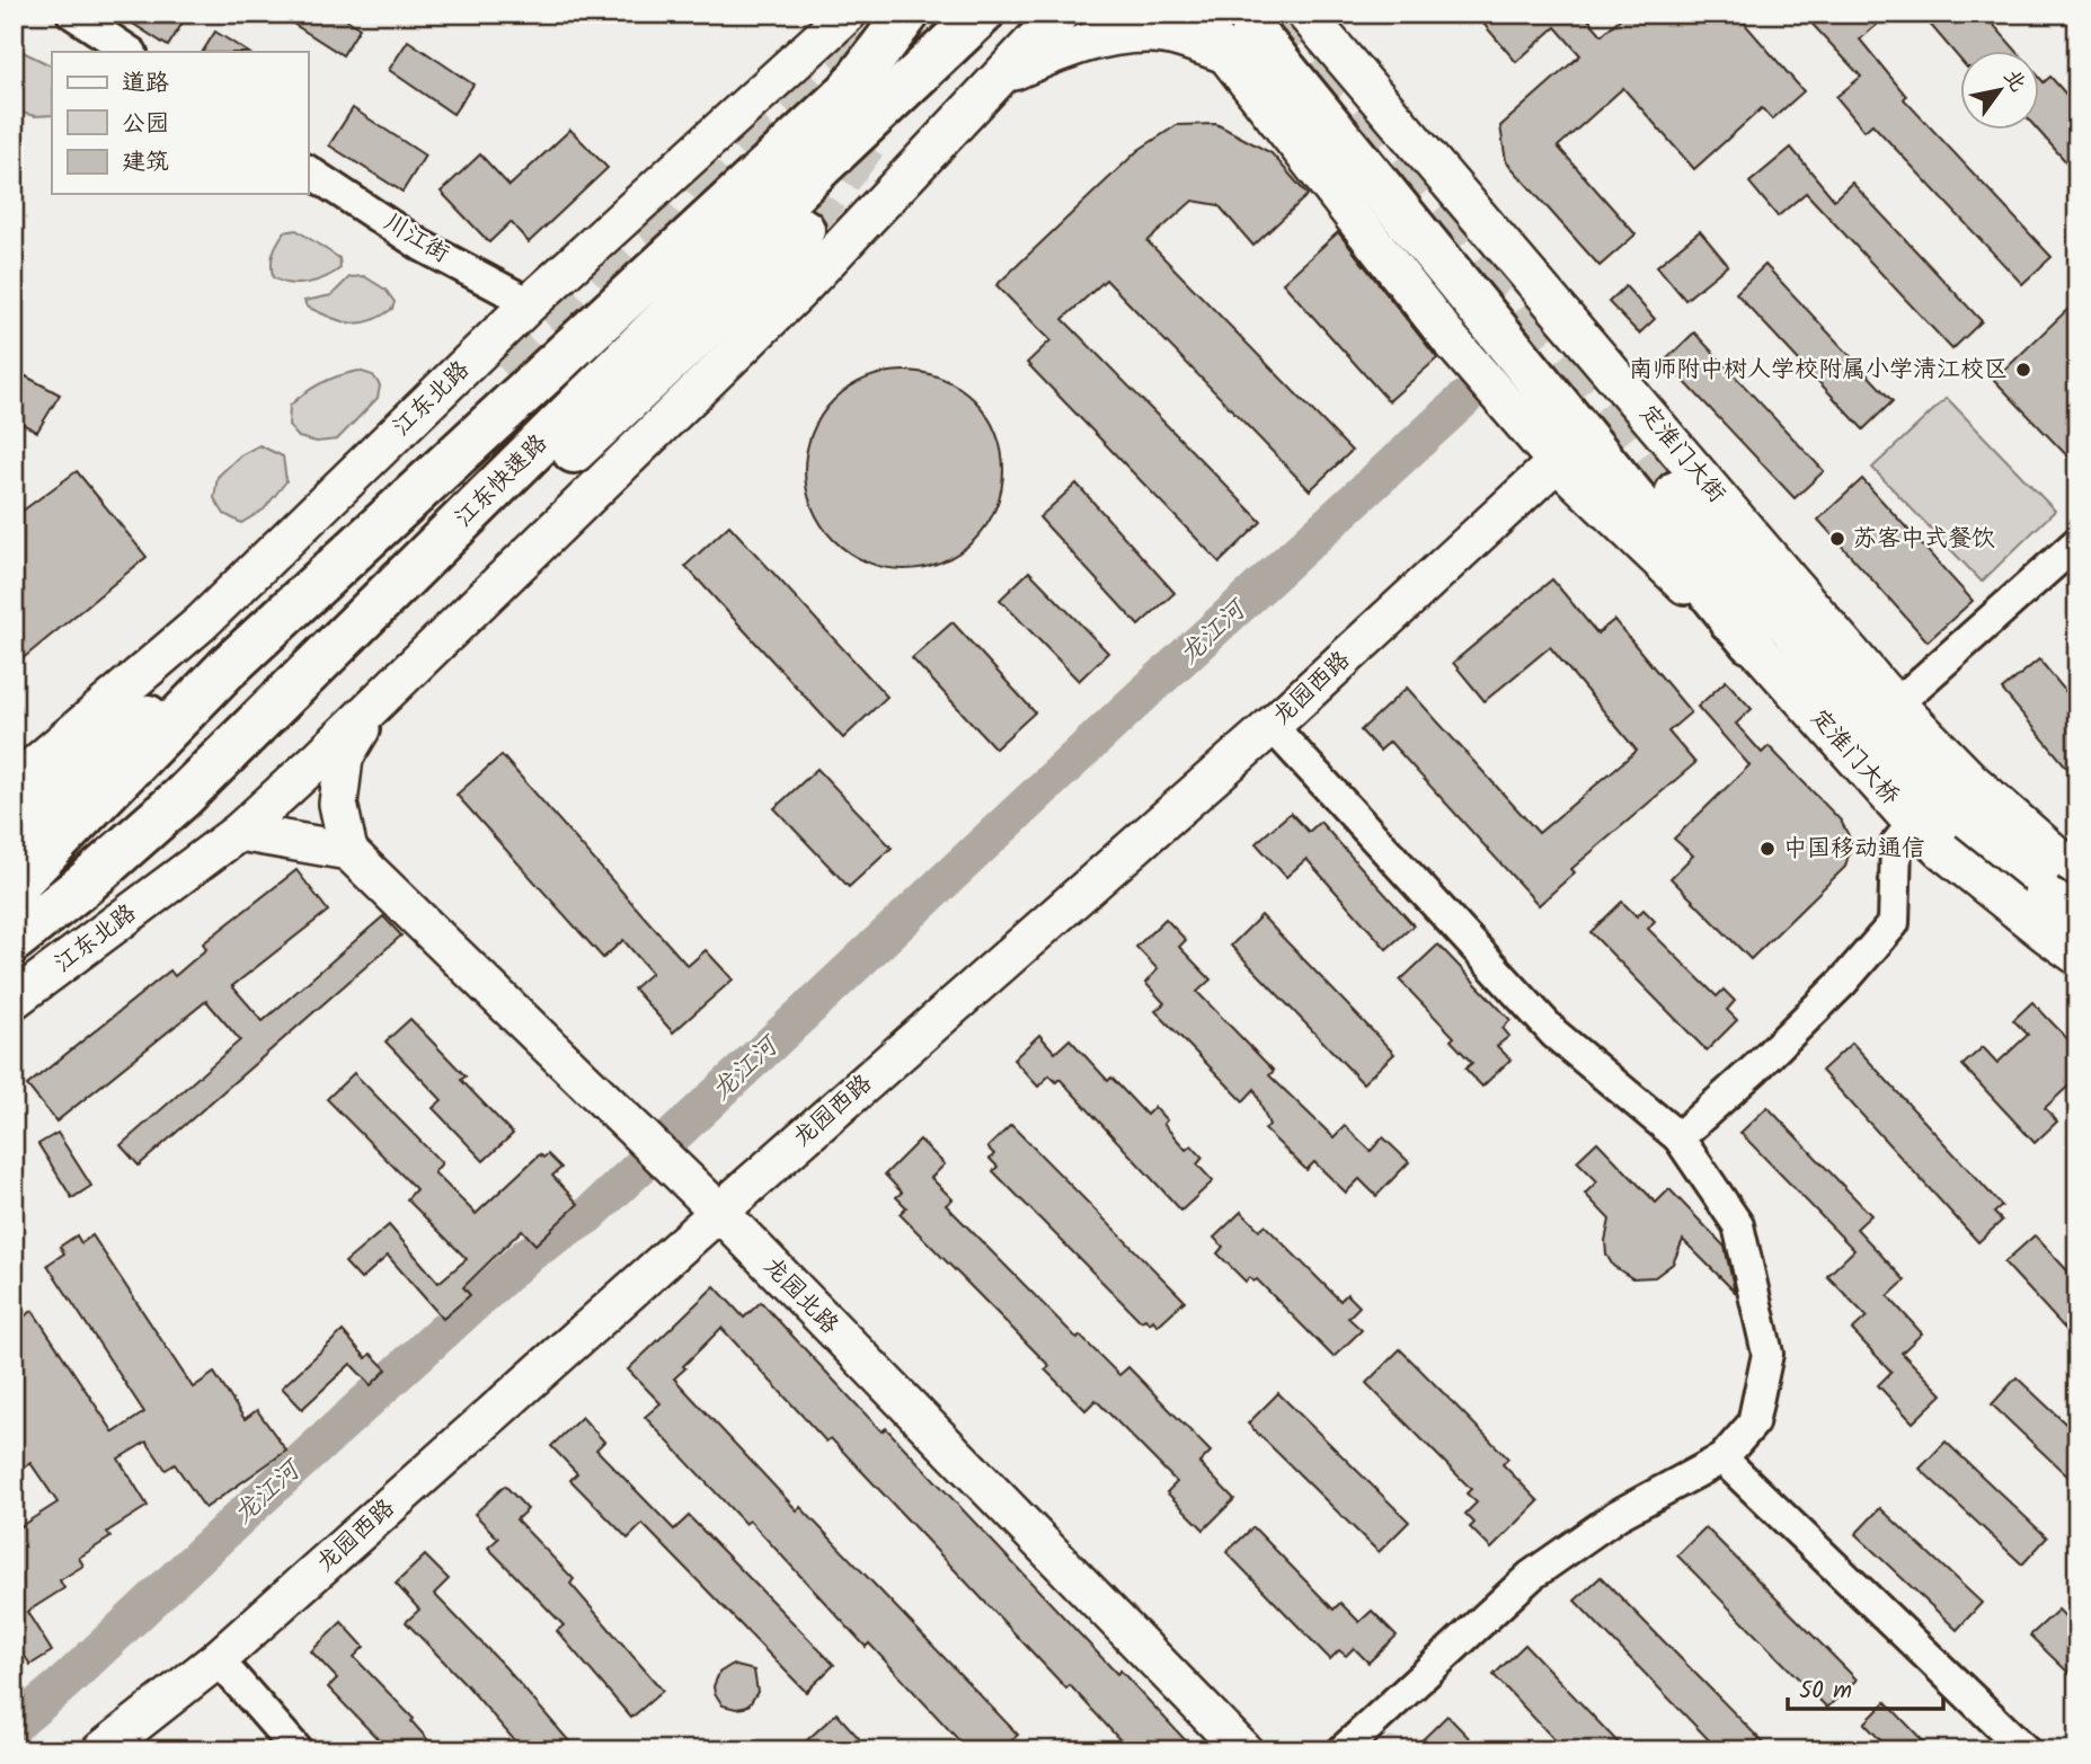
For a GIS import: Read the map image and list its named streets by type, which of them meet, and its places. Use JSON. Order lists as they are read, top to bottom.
{
  "streets": {
    "highway": ["江东快速路"],
    "main road": [
      "江东北路",
      "定淮门大街",
      "龙园西路",
      "定淮门大桥",
      "龙园北路"
    ],
    "street": ["川江街"]
  },
  "crossings": [
    ["川江街", "江东北路"],
    ["龙园西路", "龙园北路"]
  ],
  "water": ["龙江河"],
  "places": ["南师附中树人学校附属小学清江校区", "苏客中式餐饮", "中国移动通信"],
  "legend": ["道路", "公园", "建筑"],
  "scale_bar": "50 m",
  "north": "top right"
}
